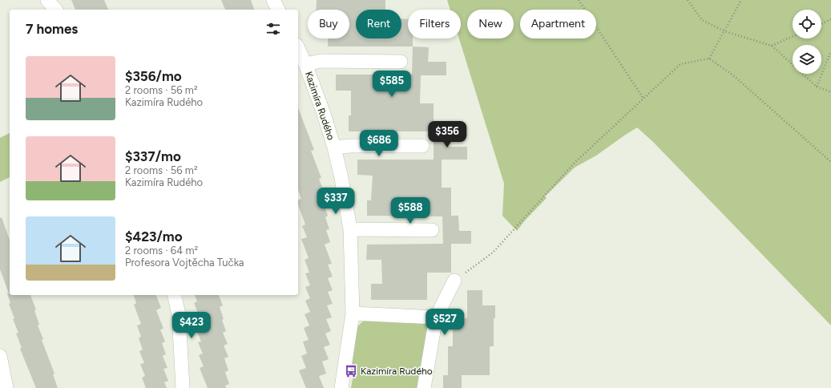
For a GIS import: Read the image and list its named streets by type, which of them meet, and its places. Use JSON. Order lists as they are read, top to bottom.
{
  "streets": {
    "street": ["Kazimíra Rudého"]
  },
  "places": {
    "bus stop": ["Kazimíra Rudého"]
  },
  "page": {
    "chip": [
      "Buy",
      "Rent",
      "Filters",
      "New",
      "Apartment"
    ],
    "heading": "7 homes",
    "list": [
      {
        "name": "$356/mo",
        "note": "2 rooms · 56 m² · Kazimíra Rudého"
      },
      {
        "name": "$337/mo",
        "note": "2 rooms · 56 m² · Kazimíra Rudého"
      },
      {
        "name": "$423/mo",
        "note": "2 rooms · 64 m² · Profesora Vojtěcha Tučka"
      }
    ],
    "price": [
      "$585",
      "$356",
      "$686",
      "$337",
      "$588",
      "$527",
      "$423"
    ]
  }
}
